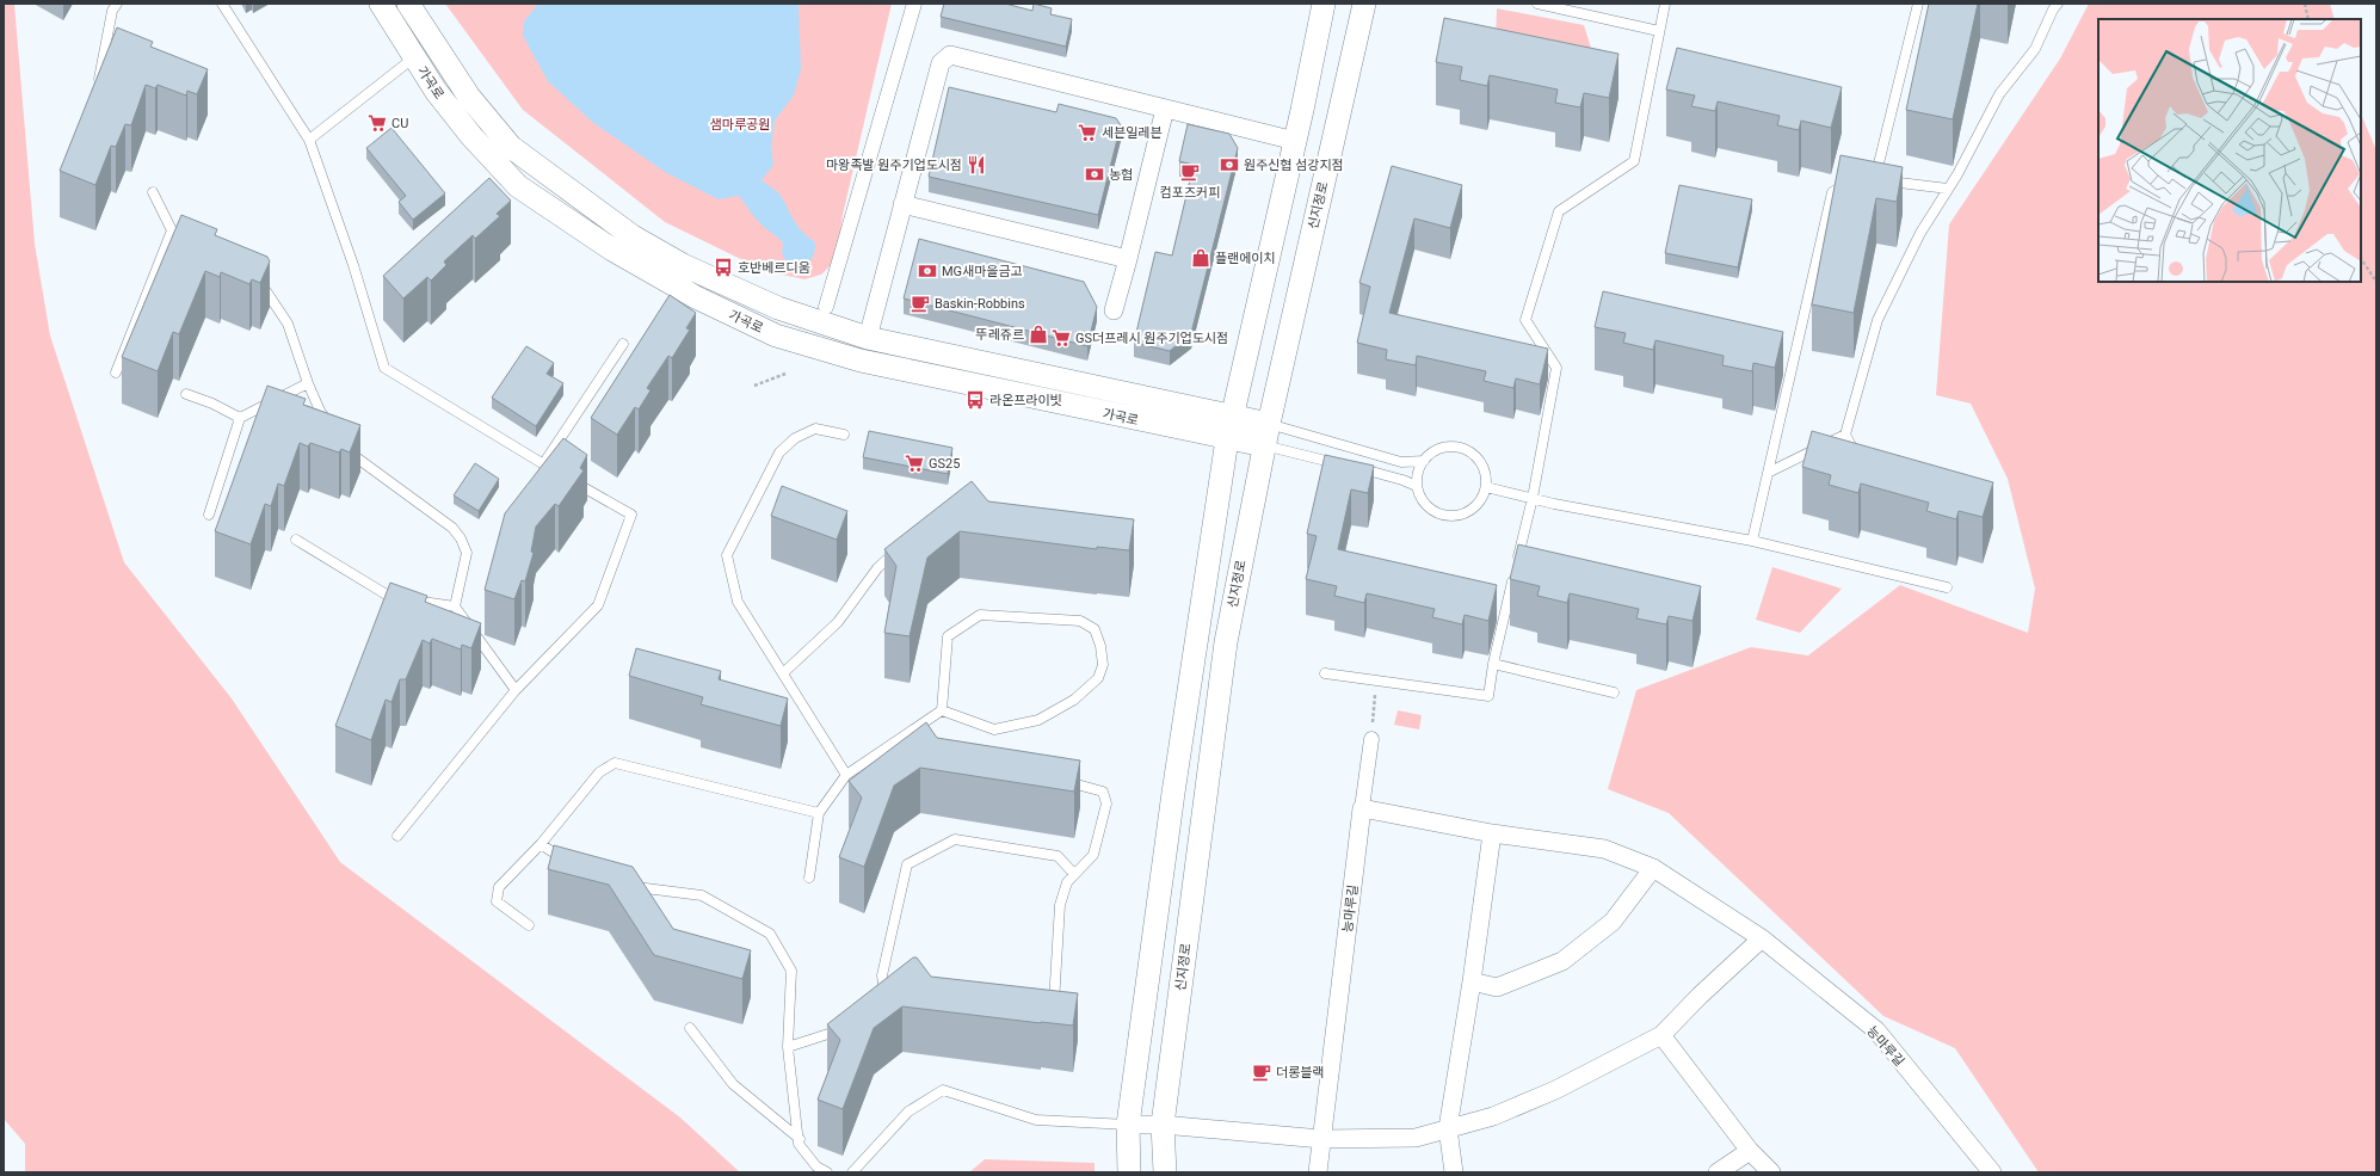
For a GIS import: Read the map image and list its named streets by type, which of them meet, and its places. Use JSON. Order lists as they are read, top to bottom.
{
  "streets": {
    "street": ["가곡로", "신지정로", "능마루길"]
  },
  "crossings": [
    ["가곡로", "신지정로"]
  ],
  "parks": ["샘마루공원"],
  "places": {
    "supermarket": [
      "CU",
      "세븐일레븐",
      "GS더프레시 원주기업도시점",
      "GS25"
    ],
    "restaurant": ["마왕족발 원주기업도시점"],
    "bank": ["원주신협 섬강지점", "농협", "MG새마을금고"],
    "cafe": ["컴포즈커피", "Baskin-Robbins", "더롱블랙"],
    "shop": ["플랜에이치", "뚜레쥬르"],
    "bus stop": ["호반베르디움", "라온프라이빗"]
  }
}
